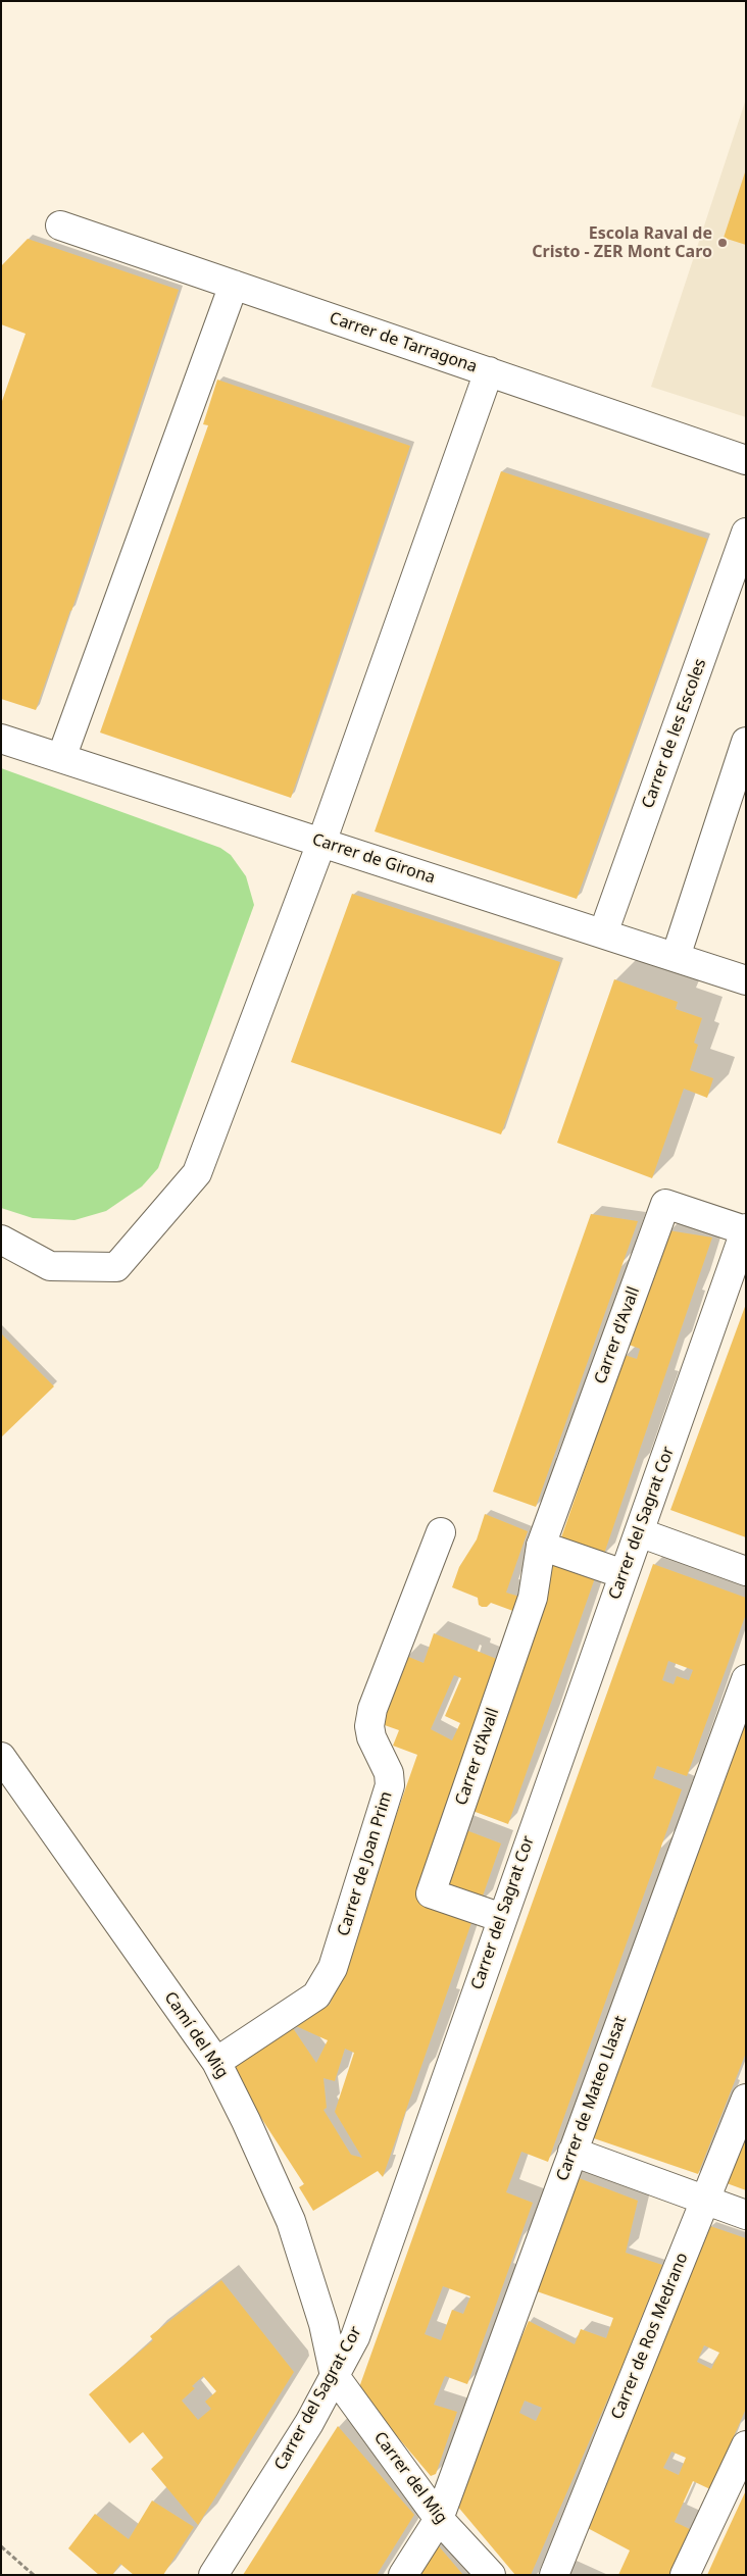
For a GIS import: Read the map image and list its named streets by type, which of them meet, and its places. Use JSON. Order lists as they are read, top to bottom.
{
  "streets": {
    "street": [
      "Carrer de Tarragona",
      "Carrer de les Escoles",
      "Carrer de Girona",
      "Carrer d'Avall",
      "Carrer del Sagrat Cor",
      "Carrer de Joan Prim",
      "Camí del Mig",
      "Carrer de Mateo Llasat",
      "Carrer de Ros Medrano",
      "Carrer del Mig"
    ]
  },
  "crossings": [
    ["Carrer de les Escoles", "Carrer de Girona"],
    ["Carrer d'Avall", "Carrer del Sagrat Cor"],
    ["Carrer del Sagrat Cor", "Camí del Mig"],
    ["Carrer del Sagrat Cor", "Carrer del Mig"],
    ["Carrer de Joan Prim", "Camí del Mig"],
    ["Camí del Mig", "Carrer del Mig"],
    ["Carrer de Mateo Llasat", "Carrer del Mig"]
  ],
  "places": ["Escola Raval de Cristo - ZER Mont Caro"]
}
